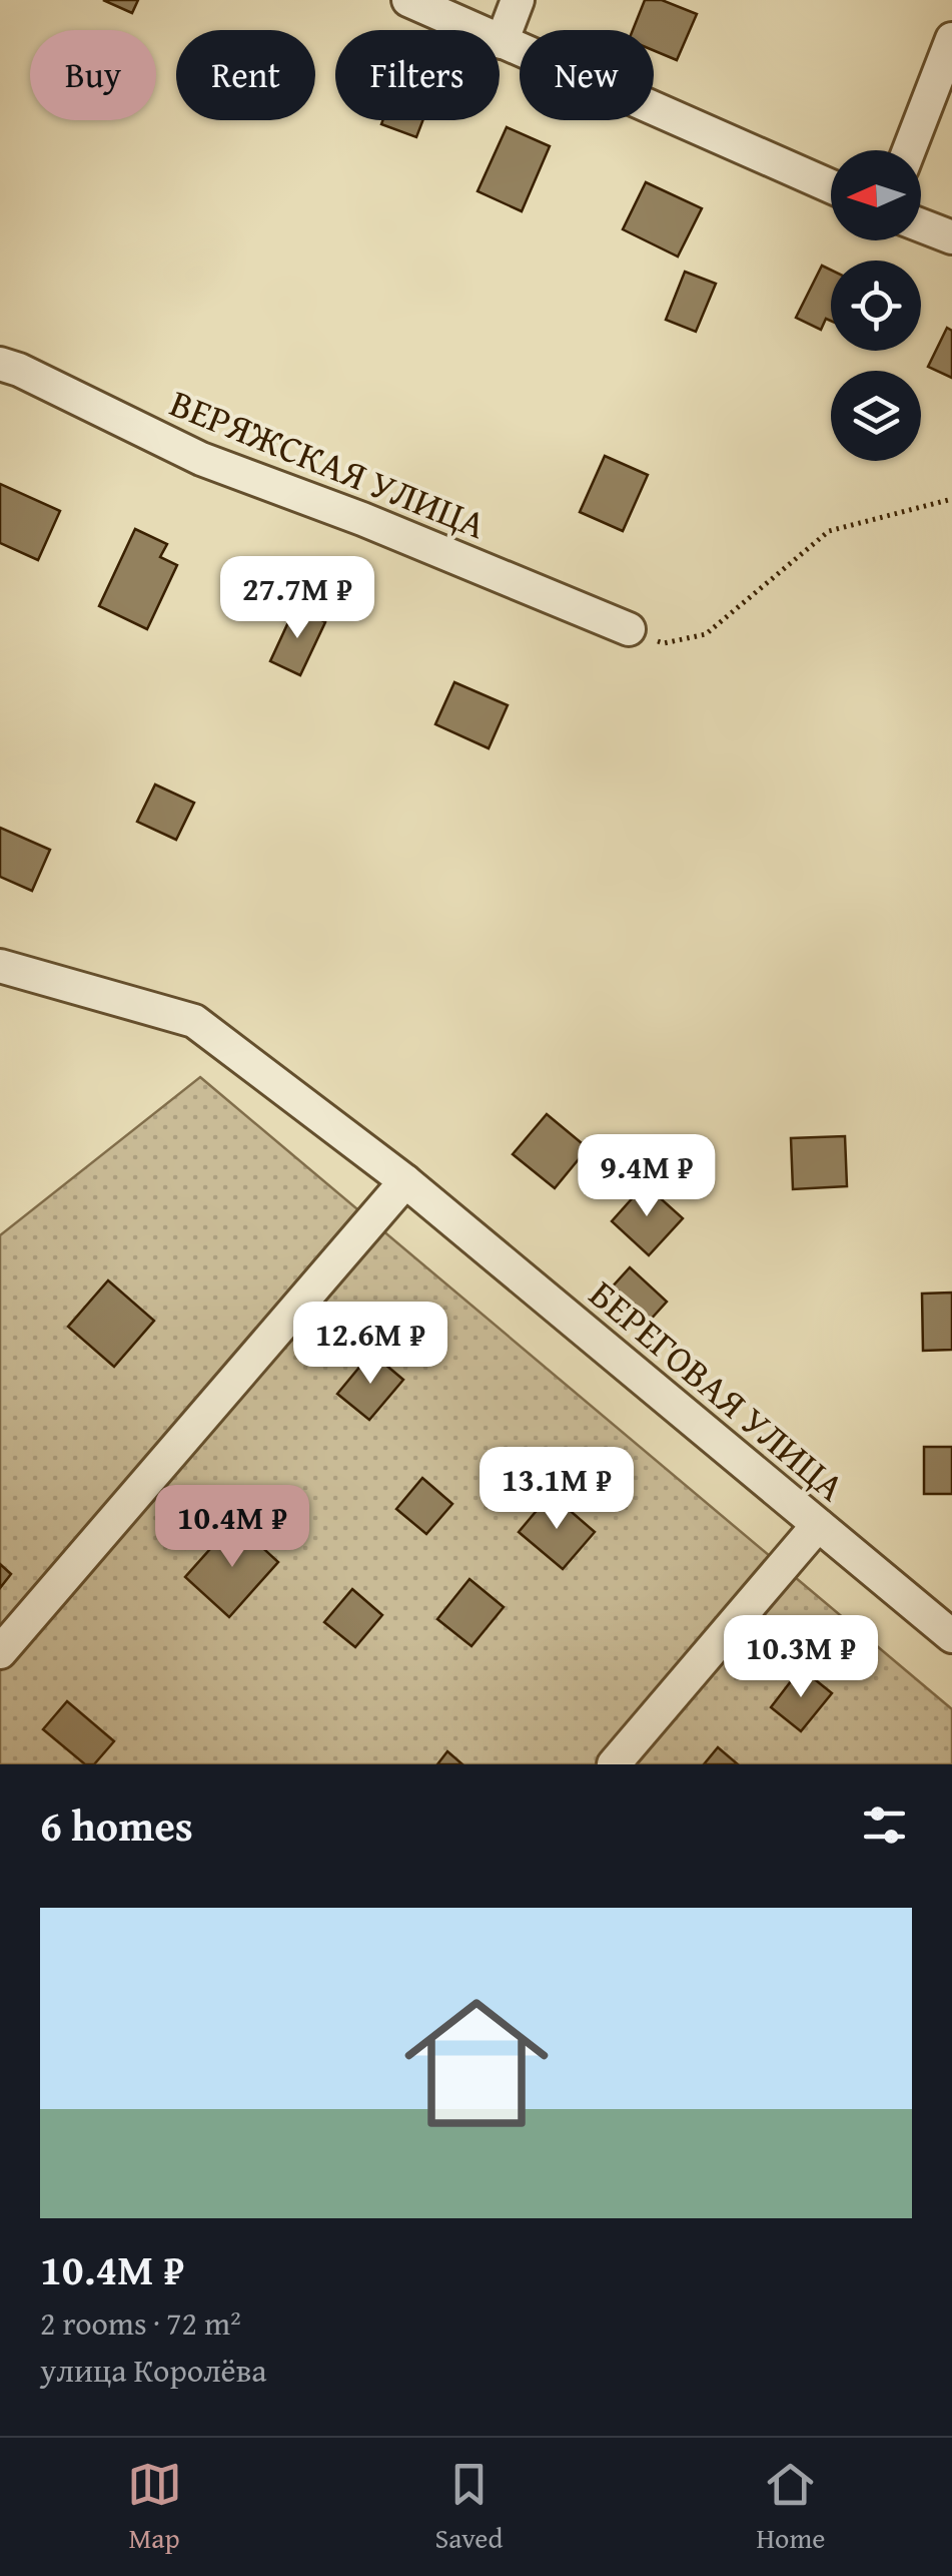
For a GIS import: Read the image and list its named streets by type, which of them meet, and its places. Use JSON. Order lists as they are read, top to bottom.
{
  "streets": {
    "street": ["ВЕРЯЖСКАЯ УЛИЦА", "БЕРЕГОВАЯ УЛИЦА"]
  },
  "north": "left",
  "page": {
    "chip": [
      "Buy",
      "Rent",
      "Filters",
      "New"
    ],
    "price": [
      "27.7M ₽",
      "9.4M ₽",
      "12.6M ₽",
      "13.1M ₽",
      "10.4M ₽",
      "10.3M ₽"
    ],
    "heading": "6 homes",
    "list": [
      {
        "name": "10.4M ₽",
        "note": "2 rooms · 72 m² · улица Королёва"
      }
    ],
    "tabs": ["Map", "Saved", "Home"]
  }
}
